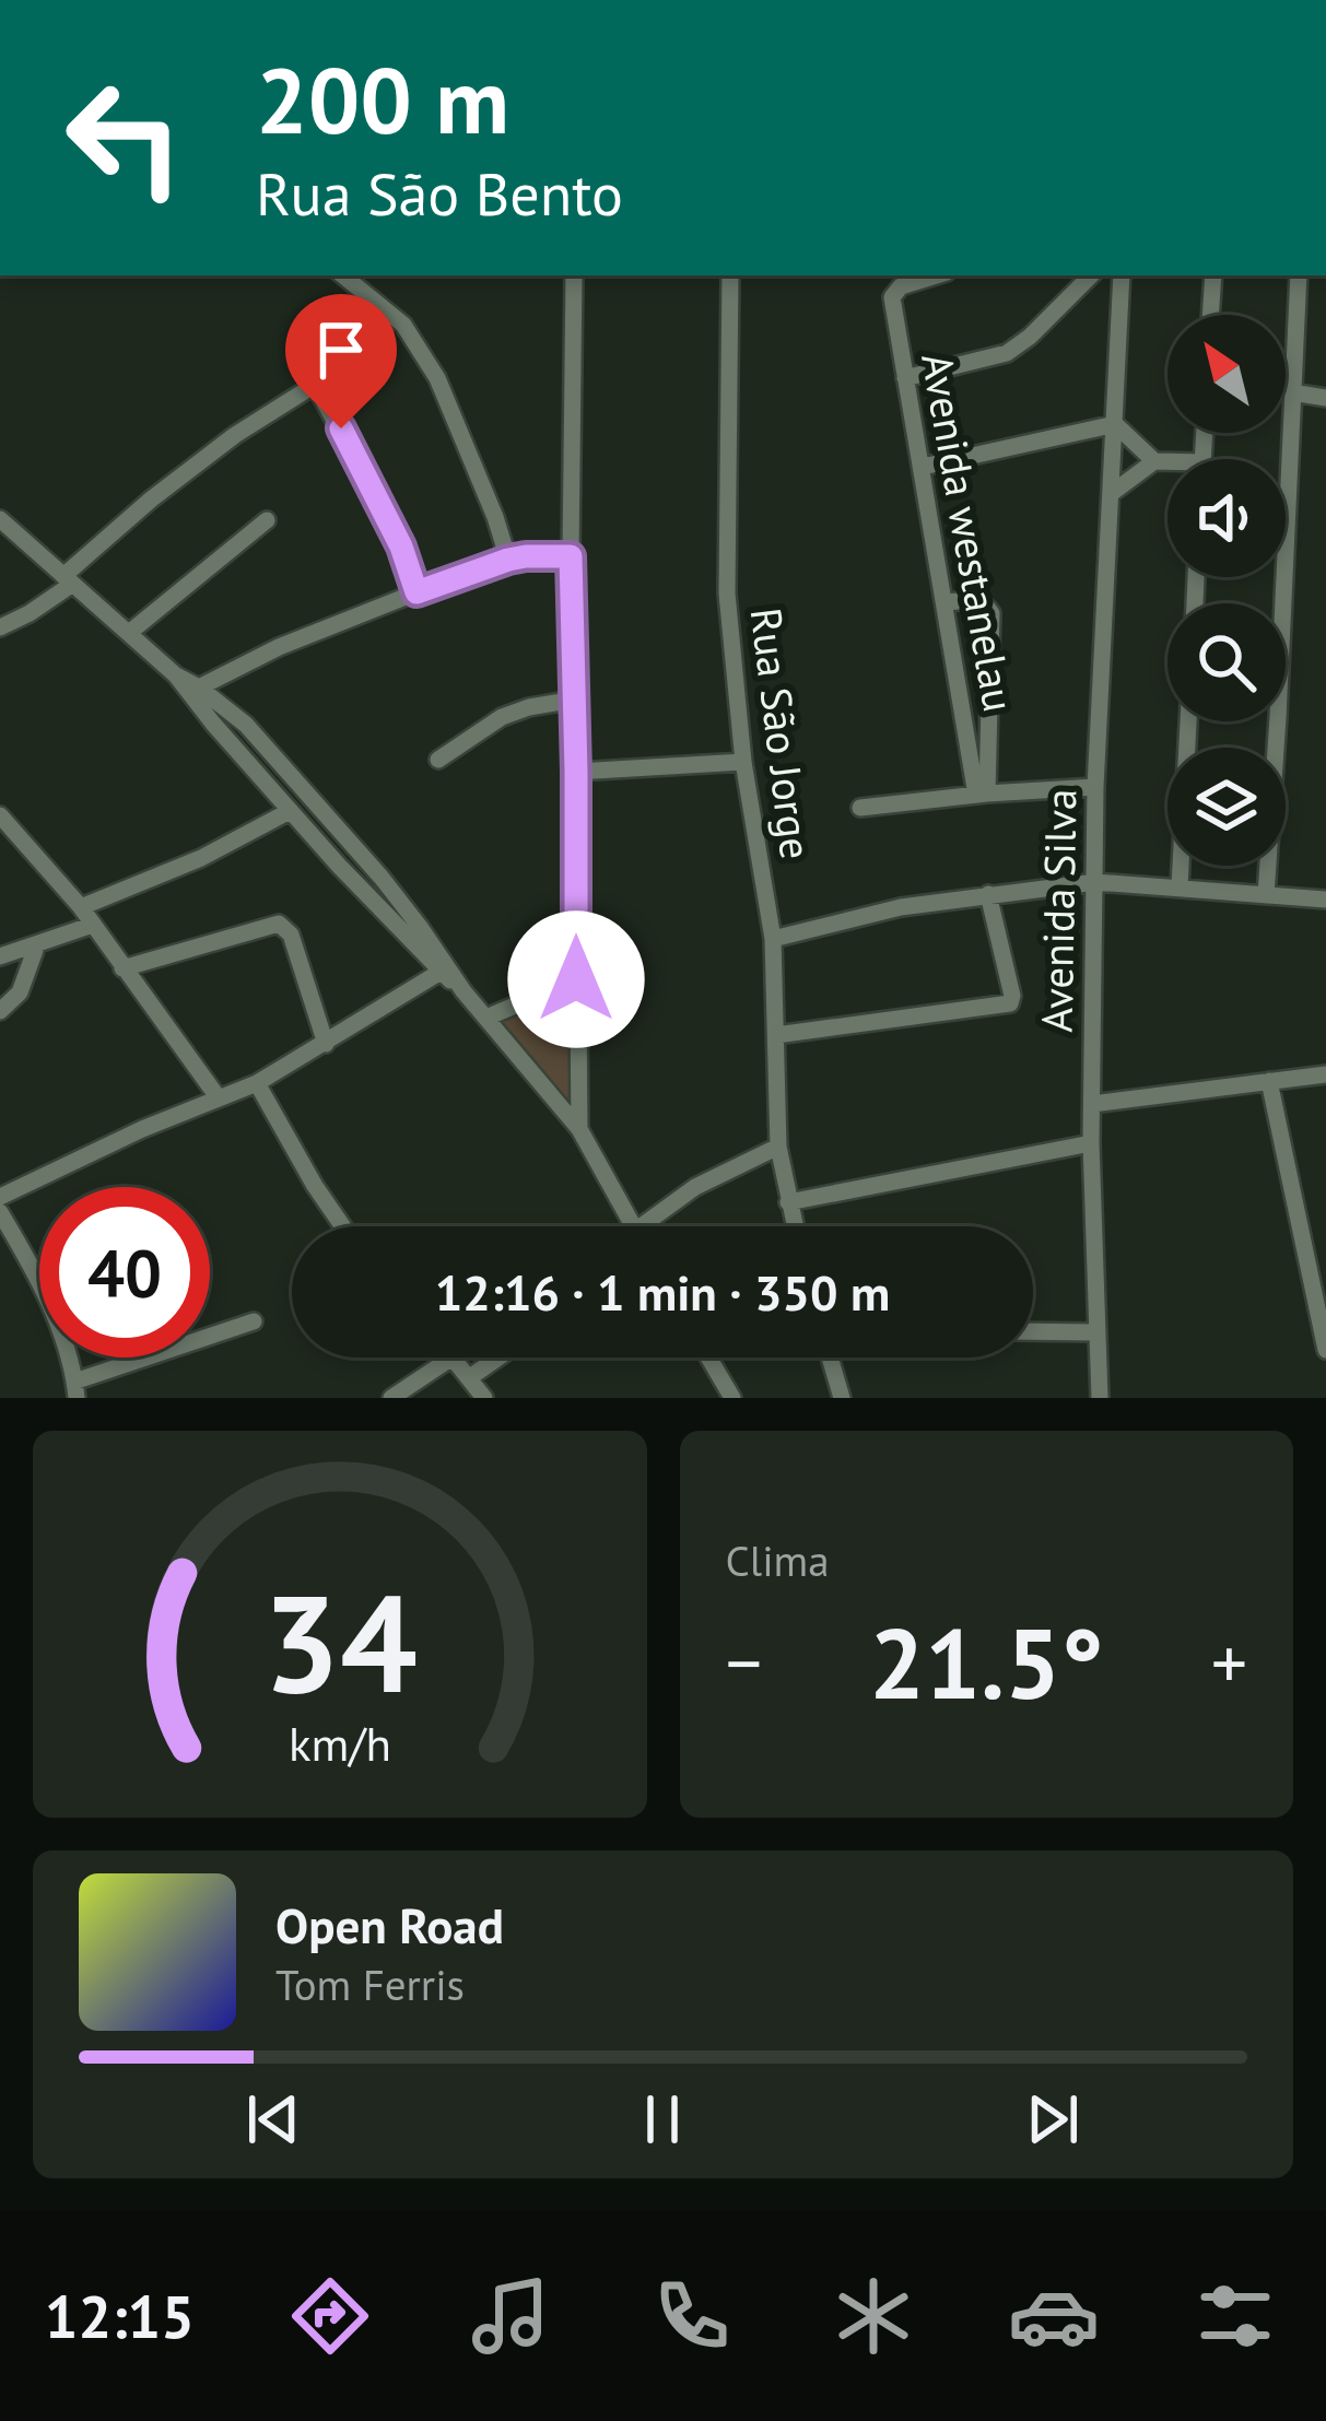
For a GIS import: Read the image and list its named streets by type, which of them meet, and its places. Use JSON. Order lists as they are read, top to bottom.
{
  "streets": {
    "street": ["Avenida westanelau", "Rua São Jorge", "Avenida Silva"]
  },
  "north": "top left",
  "page": {
    "turn": ["200 m", "Rua São Bento"],
    "limit": "40",
    "trip": "12:16 · 1 min · 350 m",
    "tile": "Clima",
    "heat": ["−", "21.5°", "+"],
    "song": ["Open Road", "Tom Ferris"],
    "tabs": "12:15",
    "gauge": ["34", "km/h"]
  }
}
